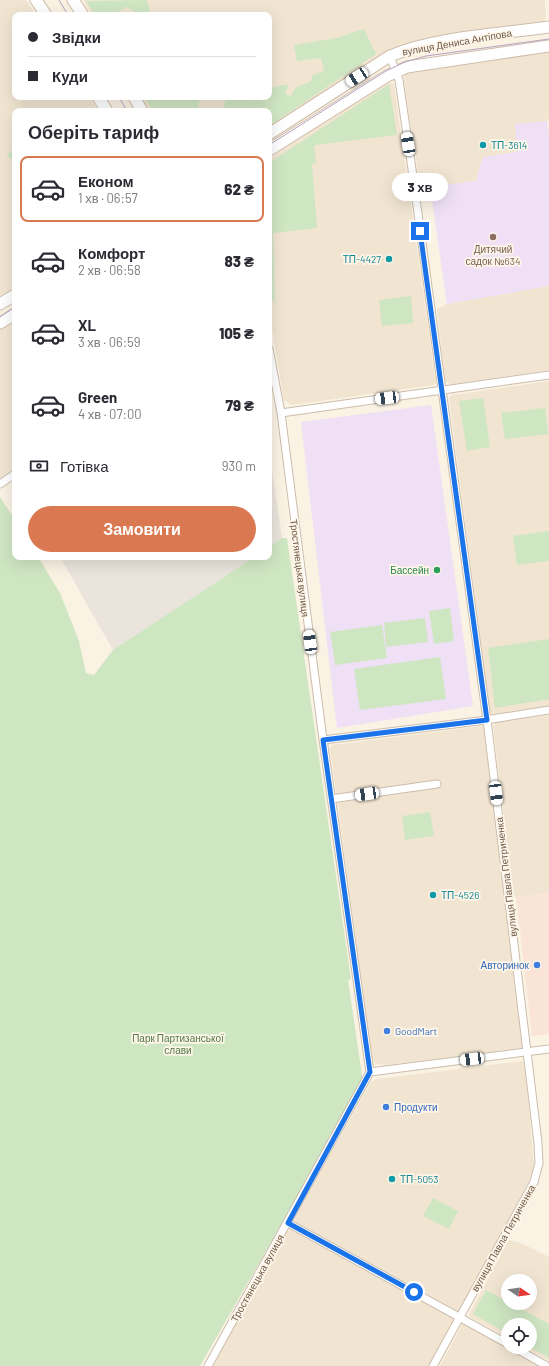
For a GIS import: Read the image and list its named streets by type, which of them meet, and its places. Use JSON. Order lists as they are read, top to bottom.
{
  "streets": {
    "street": ["вулиця Дениса Антіпова", "Тростянецька вулиця", "вулиця Павла Петриченка"]
  },
  "crossings": [
    ["вулиця Дениса Антіпова", "вулиця Павла Петриченка"]
  ],
  "parks": ["Парк Партизанської слави"],
  "places": [
    "ТП-3614",
    "Дитячий садок №634",
    "ТП-4427",
    "Бассейн",
    "ТП-4526",
    "Авторинок",
    "GoodMart",
    "Продукти",
    "ТП-5053"
  ],
  "north": "right",
  "page": {
    "banner": ["Звідки", "Куди"],
    "heading": "Оберіть тариф",
    "list": [
      {
        "name": "Економ",
        "note": "1 хв · 06:57",
        "value": "62 ₴"
      },
      {
        "name": "Комфорт",
        "note": "2 хв · 06:58",
        "value": "83 ₴"
      },
      {
        "name": "XL",
        "note": "3 хв · 06:59",
        "value": "105 ₴"
      },
      {
        "name": "Green",
        "note": "4 хв · 07:00",
        "value": "79 ₴"
      }
    ],
    "bubble": "3 хв",
    "pay": ["Готівка", "930 m"],
    "buttons": "Замовити"
  }
}
